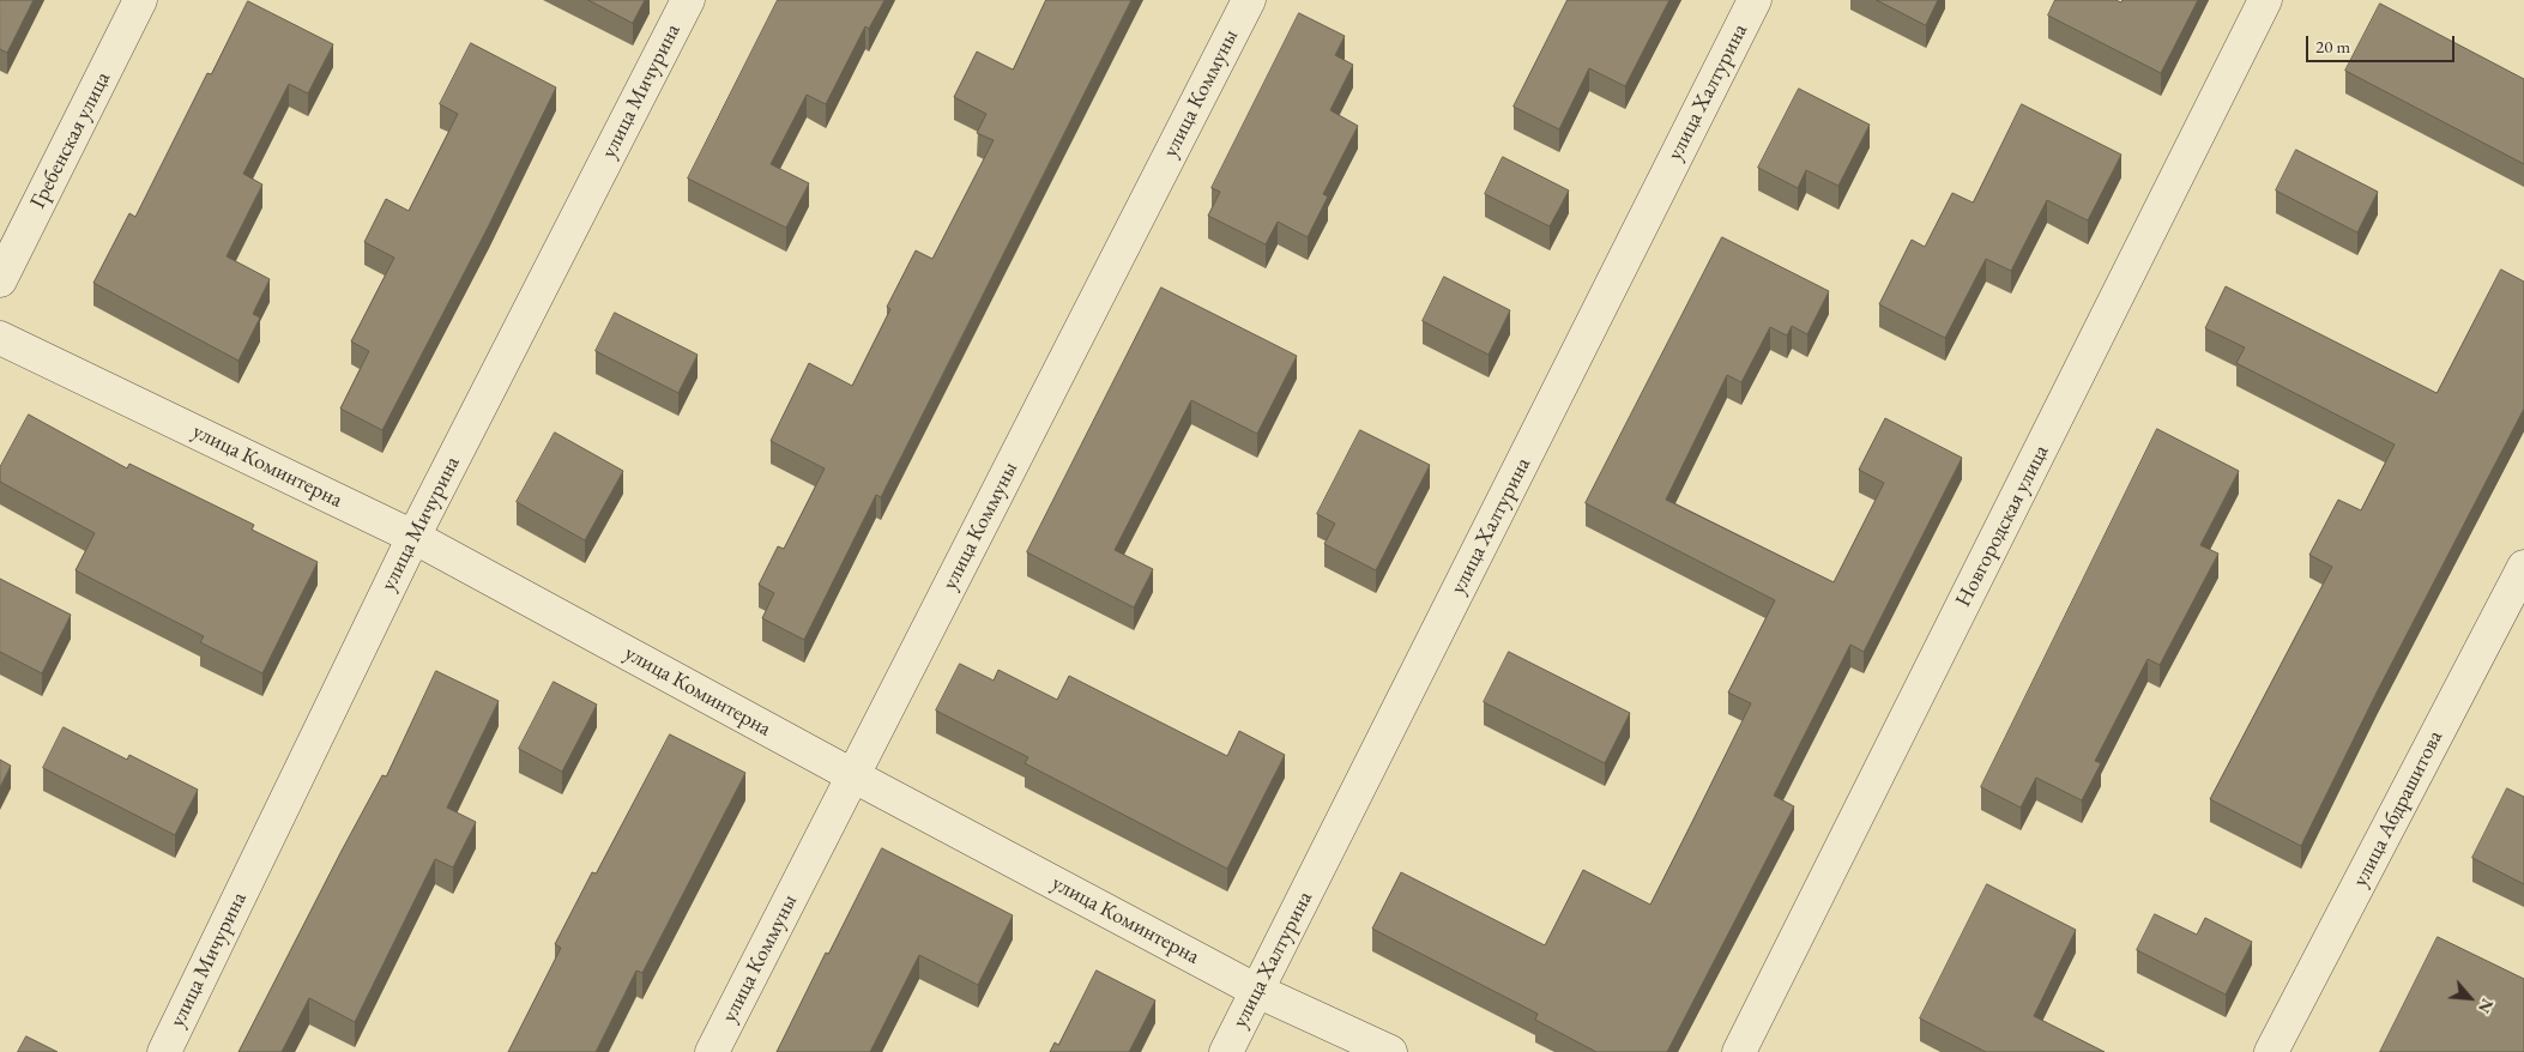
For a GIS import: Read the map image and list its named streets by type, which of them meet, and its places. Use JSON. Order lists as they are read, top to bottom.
{
  "streets": {
    "street": [
      "улица Мичурина",
      "улица Халтурина",
      "улица Коммуны",
      "Гребенская улица",
      "улица Коминтерна",
      "Новгородская улица",
      "улица Абдрашитова"
    ]
  },
  "crossings": [
    ["улица Мичурина", "улица Коминтерна"],
    ["улица Халтурина", "улица Коминтерна"],
    ["улица Коммуны", "улица Коминтерна"]
  ],
  "scale_bar": "20 m",
  "north": "bottom right"
}
